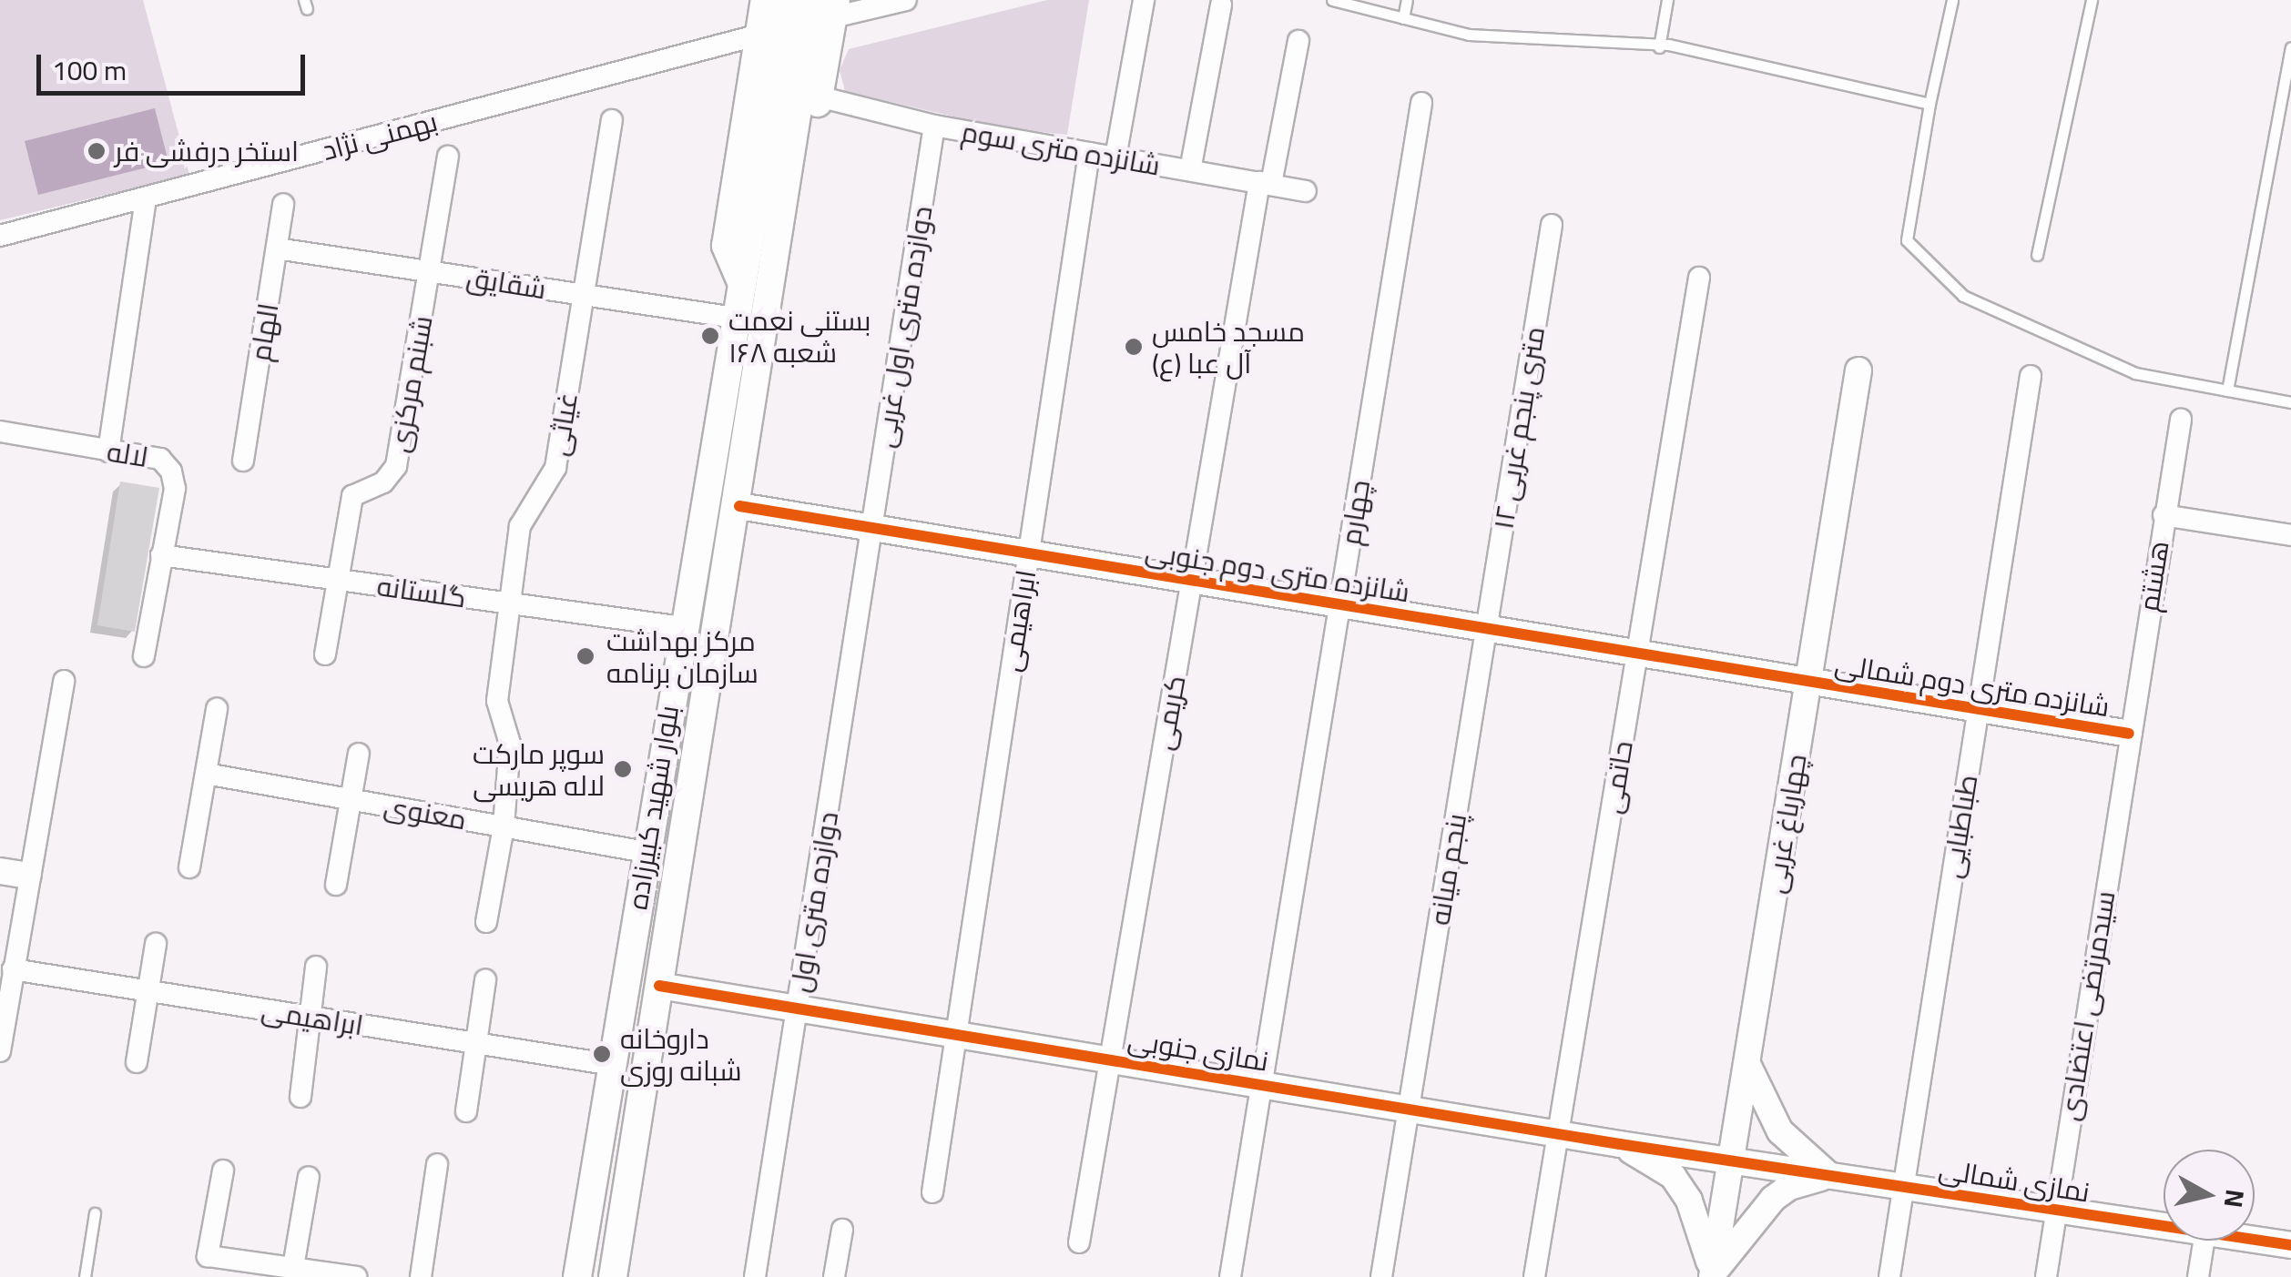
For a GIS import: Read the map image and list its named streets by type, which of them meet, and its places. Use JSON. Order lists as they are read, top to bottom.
{
  "streets": {
    "main road": ["بلوار شهید کبیرزاده"],
    "street": [
      "بهمنی نژاد",
      "شانزده متری سوم",
      "شقایق",
      "دوازده متری اول غربی",
      "الهام",
      "شبنم مرکزی",
      "غیاثی",
      "۱۲ متری پنجم غربی",
      "لاله",
      "چهارم",
      "شانزده متری دوم جنوبی",
      "هشتم",
      "گلستانه",
      "ابراهیمی",
      "شانزده متری دوم شمالی",
      "کریمی",
      "حاتمی",
      "معنوی",
      "چهارباغ غربی",
      "طباطبایی",
      "پنجم میانه",
      "دوازده متری اول",
      "سیدمرتضی اعتضادی",
      "نمازی جنوبی",
      "نمازی شمالی"
    ]
  },
  "crossings": [
    ["شانزده متری سوم", "دوازده متری اول غربی"],
    ["شانزده متری سوم", "ابراهیمی"],
    ["شانزده متری سوم", "کریمی"],
    ["شانزده متری سوم", "بلوار شهید کبیرزاده"],
    ["شقایق", "الهام"],
    ["شقایق", "شبنم مرکزی"],
    ["شقایق", "غیاثی"],
    ["شقایق", "بلوار شهید کبیرزاده"],
    ["دوازده متری اول غربی", "شانزده متری دوم جنوبی"],
    ["دوازده متری اول غربی", "دوازده متری اول"],
    ["شبنم مرکزی", "گلستانه"],
    ["غیاثی", "گلستانه"],
    ["غیاثی", "معنوی"],
    ["۱۲ متری پنجم غربی", "شانزده متری دوم جنوبی"],
    ["۱۲ متری پنجم غربی", "پنجم میانه"],
    ["لاله", "گلستانه"],
    ["چهارم", "شانزده متری دوم جنوبی"],
    ["چهارم", "نمازی جنوبی"],
    ["شانزده متری دوم جنوبی", "ابراهیمی"],
    ["شانزده متری دوم جنوبی", "شانزده متری دوم شمالی"],
    ["شانزده متری دوم جنوبی", "کریمی"],
    ["شانزده متری دوم جنوبی", "حاتمی"],
    ["شانزده متری دوم جنوبی", "بلوار شهید کبیرزاده"],
    ["شانزده متری دوم جنوبی", "چهارباغ غربی"],
    ["شانزده متری دوم جنوبی", "پنجم میانه"],
    ["شانزده متری دوم جنوبی", "دوازده متری اول"],
    ["هشتم", "شانزده متری دوم شمالی"],
    ["هشتم", "سیدمرتضی اعتضادی"],
    ["گلستانه", "بلوار شهید کبیرزاده"],
    ["ابراهیمی", "بلوار شهید کبیرزاده"],
    ["ابراهیمی", "نمازی جنوبی"],
    ["شانزده متری دوم شمالی", "چهارباغ غربی"],
    ["شانزده متری دوم شمالی", "طباطبایی"],
    ["شانزده متری دوم شمالی", "سیدمرتضی اعتضادی"],
    ["کریمی", "نمازی جنوبی"],
    ["حاتمی", "نمازی جنوبی"],
    ["بلوار شهید کبیرزاده", "معنوی"],
    ["بلوار شهید کبیرزاده", "نمازی جنوبی"],
    ["چهارباغ غربی", "نمازی جنوبی"],
    ["چهارباغ غربی", "نمازی شمالی"],
    ["طباطبایی", "نمازی شمالی"],
    ["پنجم میانه", "نمازی جنوبی"],
    ["دوازده متری اول", "نمازی جنوبی"],
    ["سیدمرتضی اعتضادی", "نمازی شمالی"],
    ["نمازی جنوبی", "نمازی شمالی"]
  ],
  "places": [
    "استخر درفشی فر",
    "بستنی نعمت شعبه ۱۶۸",
    "مسجد خامس آل عبا (ع)",
    "مرکز بهداشت سازمان برنامه",
    "سوپر مارکت لاله هریسی",
    "داروخانه شبانه روزی"
  ],
  "scale_bar": "100 m",
  "north": "right"
}
